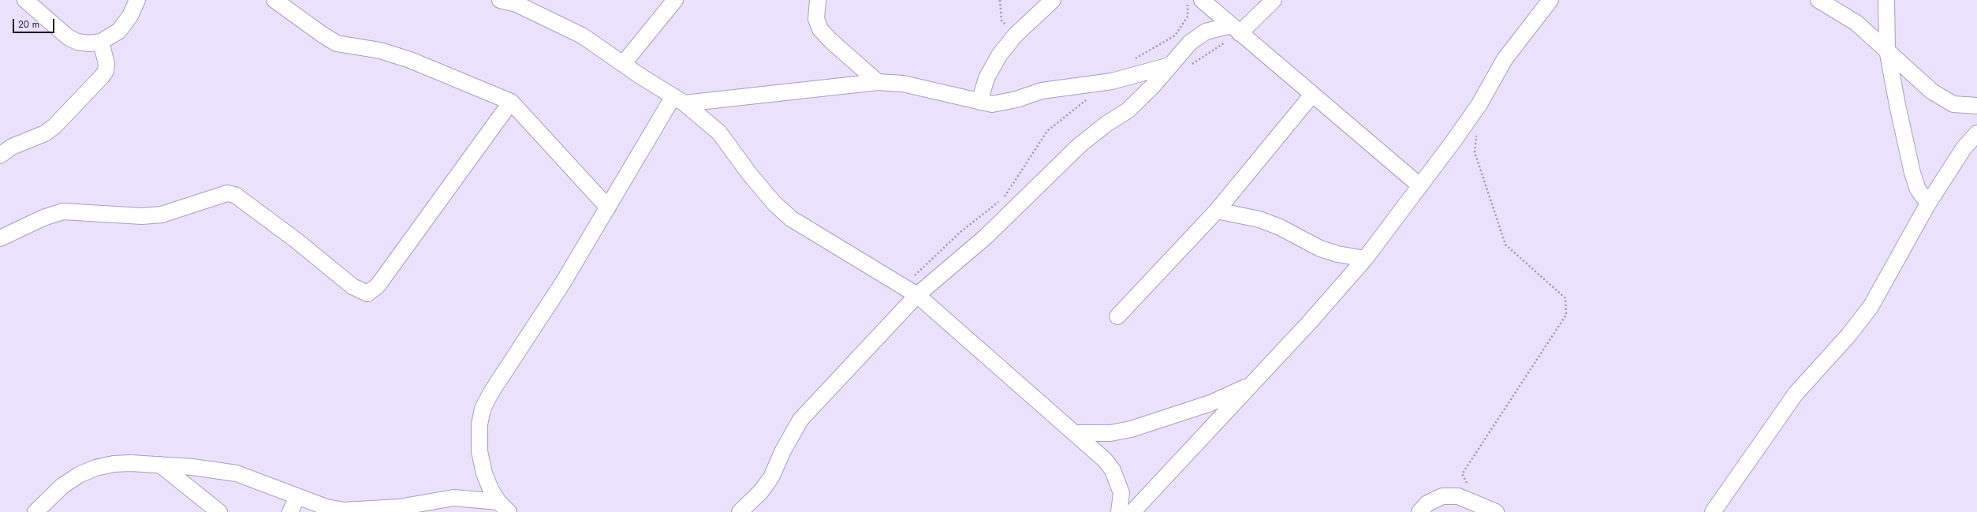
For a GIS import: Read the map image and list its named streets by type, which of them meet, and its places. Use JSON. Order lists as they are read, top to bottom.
{
  "scale_bar": "20 m"
}
